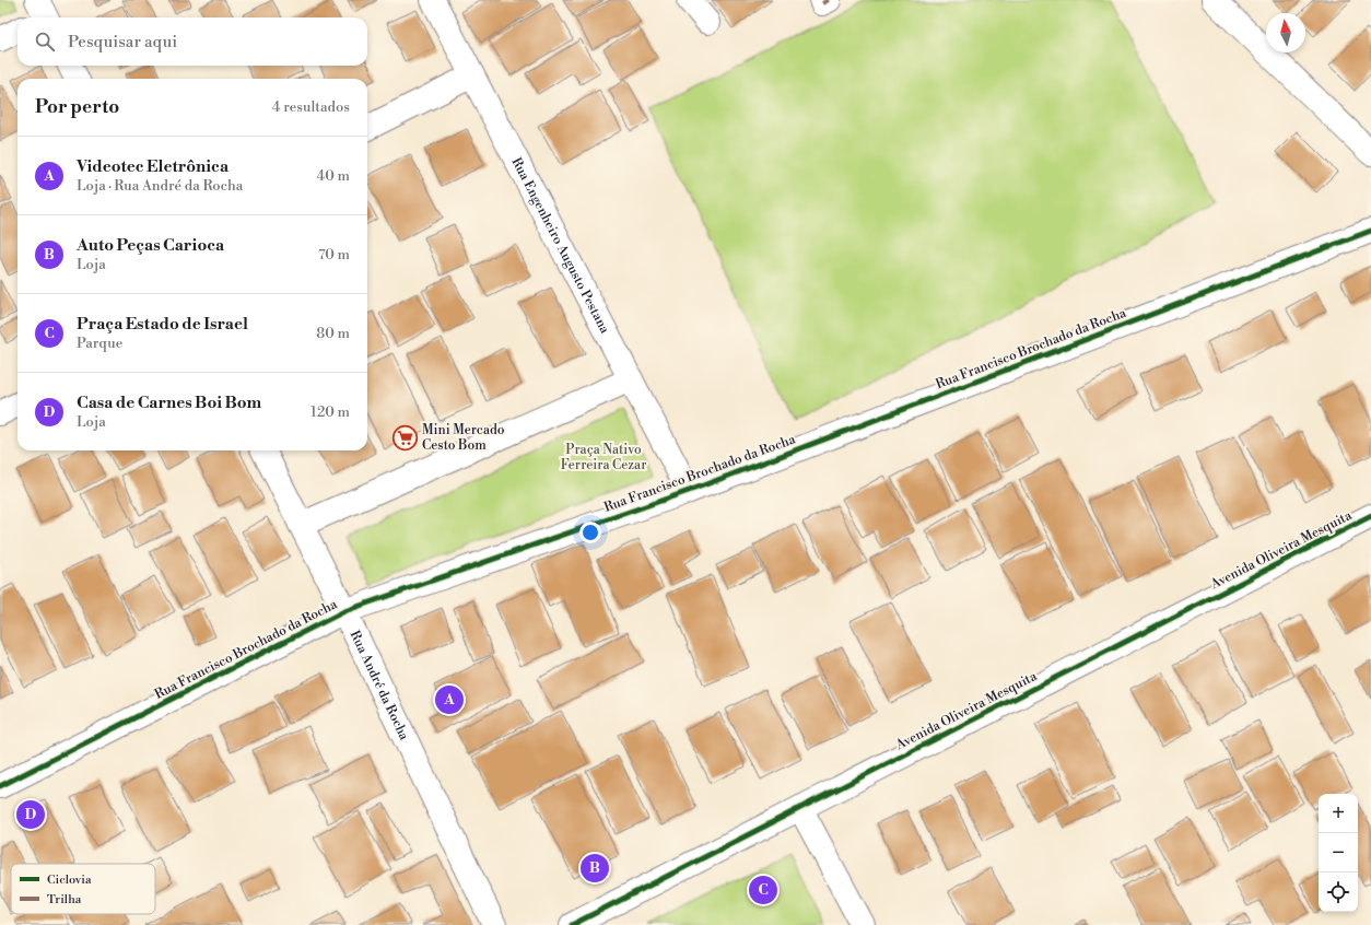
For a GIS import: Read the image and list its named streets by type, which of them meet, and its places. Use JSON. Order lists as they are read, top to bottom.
{
  "streets": {
    "street": [
      "Rua Engenheiro Augusto Pestana",
      "Rua Francisco Brochado da Rocha",
      "Avenida Oliveira Mesquita",
      "Rua André da Rocha"
    ]
  },
  "crossings": [
    ["Rua Engenheiro Augusto Pestana", "Rua Francisco Brochado da Rocha"],
    ["Rua Francisco Brochado da Rocha", "Rua André da Rocha"]
  ],
  "parks": ["Praça Nativo Ferreira Cezar"],
  "places": {
    "supermarket": ["Mini Mercado Cesto Bom"]
  },
  "legend": ["Ciclovia", "Trilha"],
  "north": "top",
  "page": {
    "search": "Pesquisar aqui",
    "heading": ["Por perto", "4 resultados"],
    "list": [
      {
        "mark": "A",
        "name": "Videotec Eletrônica",
        "note": "Loja · Rua André da Rocha",
        "value": "40 m"
      },
      {
        "mark": "B",
        "name": "Auto Peças Carioca",
        "note": "Loja",
        "value": "70 m"
      },
      {
        "mark": "C",
        "name": "Praça Estado de Israel",
        "note": "Parque",
        "value": "80 m"
      },
      {
        "mark": "D",
        "name": "Casa de Carnes Boi Bom",
        "note": "Loja",
        "value": "120 m"
      }
    ],
    "pins": [
      "A",
      "D",
      "B",
      "C"
    ],
    "map_buttons": ["+", "−"]
  }
}
